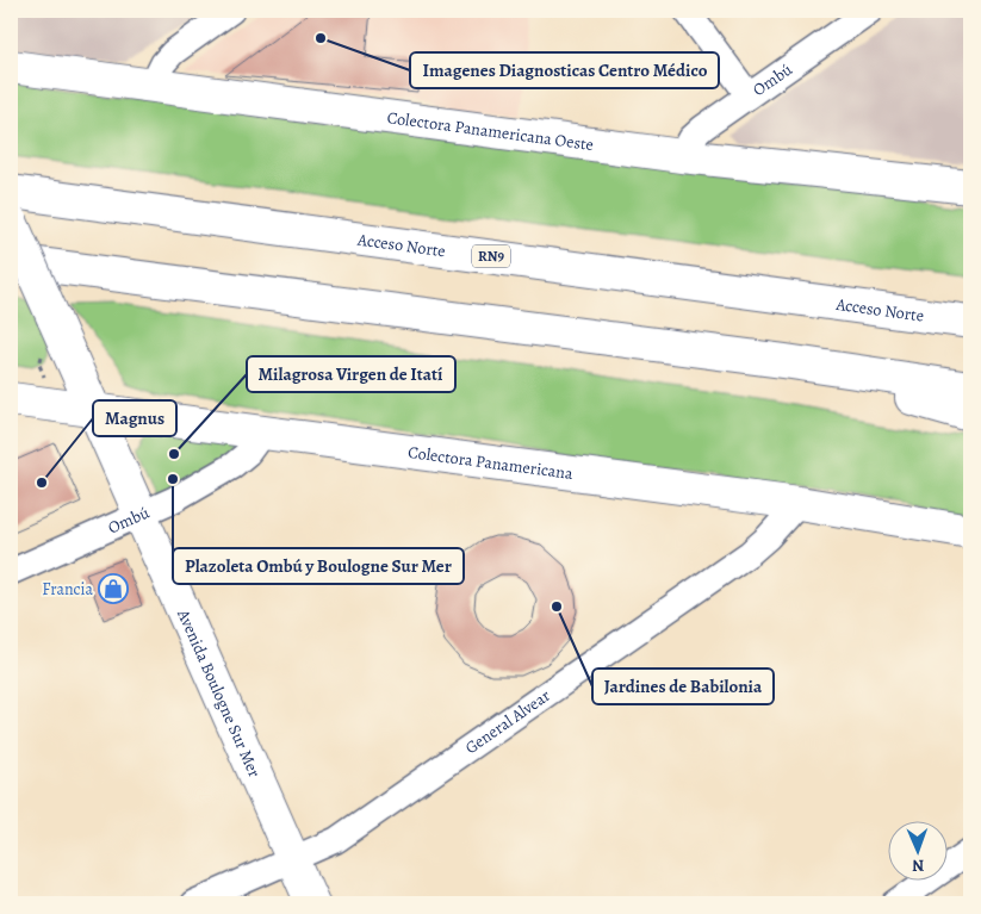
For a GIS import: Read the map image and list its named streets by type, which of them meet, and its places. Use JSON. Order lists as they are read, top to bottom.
{
  "streets": {
    "main road": [
      "Colectora Panamericana Oeste",
      "Acceso Norte",
      "RN9",
      "Colectora Panamericana",
      "Avenida Boulogne Sur Mer"
    ],
    "street": ["Ombú", "General Alvear"]
  },
  "crossings": [
    ["Ombú", "Colectora Panamericana Oeste"],
    ["Ombú", "Colectora Panamericana"],
    ["Ombú", "Avenida Boulogne Sur Mer"],
    ["Colectora Panamericana", "Avenida Boulogne Sur Mer"],
    ["Colectora Panamericana", "General Alvear"],
    ["Avenida Boulogne Sur Mer", "General Alvear"]
  ],
  "places": {
    "other": [
      "Imagenes Diagnosticas Centro Médico",
      "Milagrosa Virgen de Itatí",
      "Plazoleta Ombú y Boulogne Sur Mer",
      "Magnus",
      "Jardines de Babilonia"
    ],
    "shop": ["Francia"]
  },
  "north": "bottom"
}
